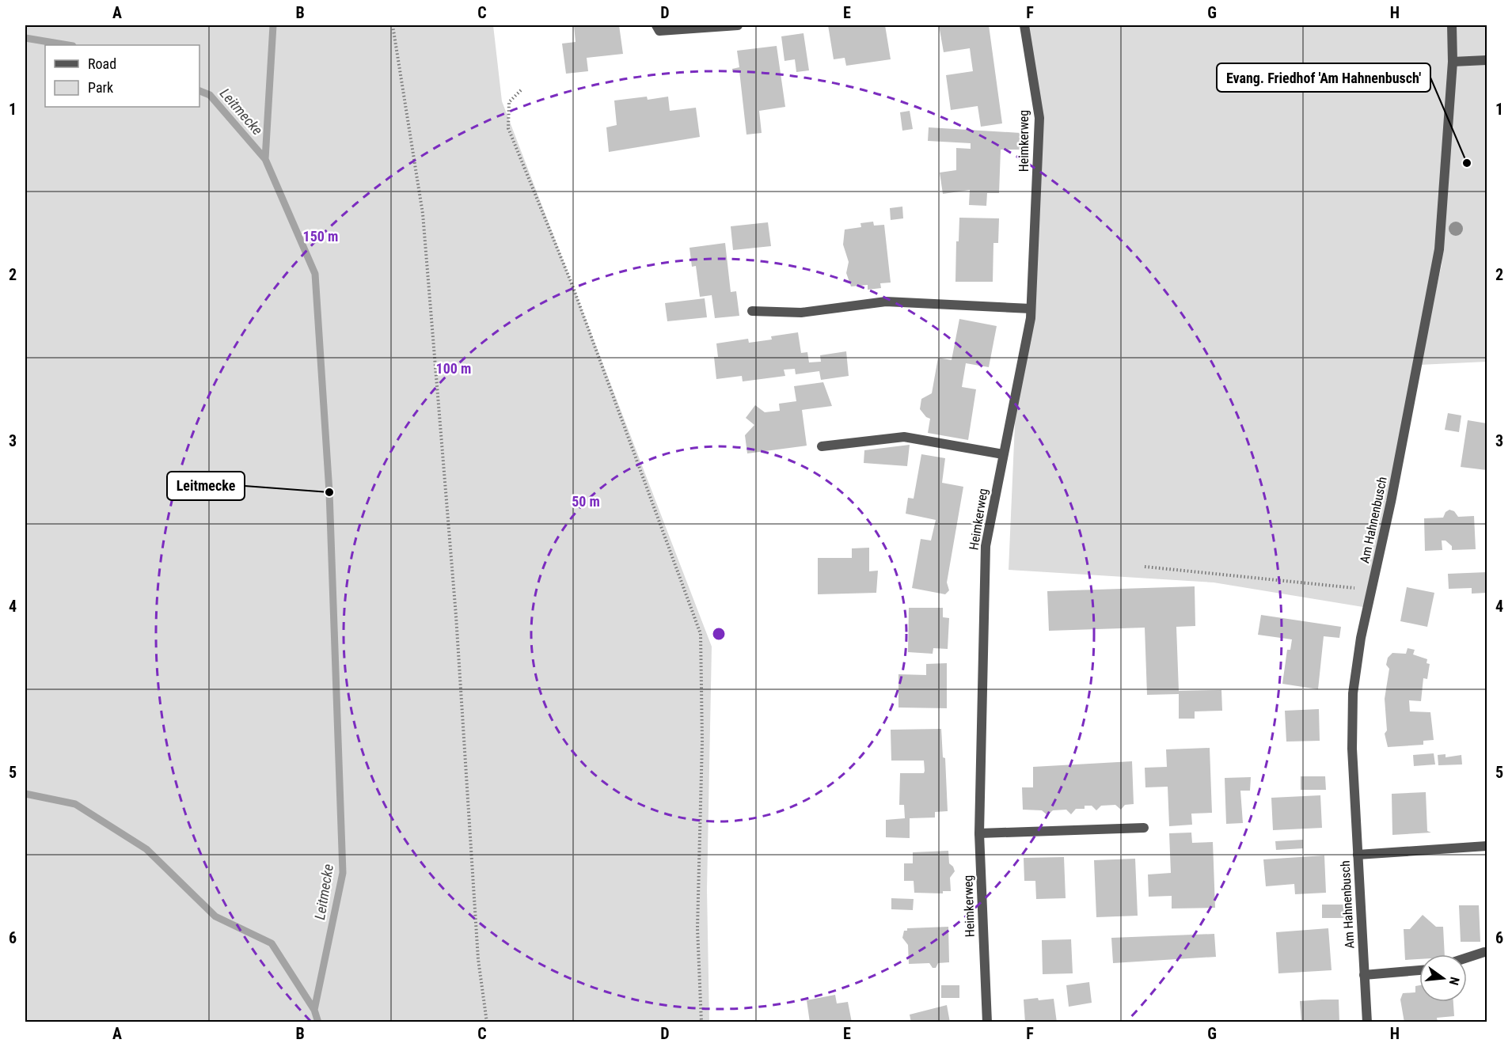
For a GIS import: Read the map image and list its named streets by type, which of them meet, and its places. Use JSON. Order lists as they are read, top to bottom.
{
  "streets": {
    "street": ["Heimkerweg", "Am Hahnenbusch"]
  },
  "water": ["Leitmecke"],
  "places": ["Evang. Friedhof 'Am Hahnenbusch'", "Leitmecke"],
  "legend": ["Road", "Park"],
  "north": "right",
  "grid": {
    "columns": [
      "A",
      "B",
      "C",
      "D",
      "E",
      "F",
      "G",
      "H"
    ],
    "rows": [
      "1",
      "2",
      "3",
      "4",
      "5",
      "6"
    ]
  },
  "rings": ["150 m", "100 m", "50 m"]
}
